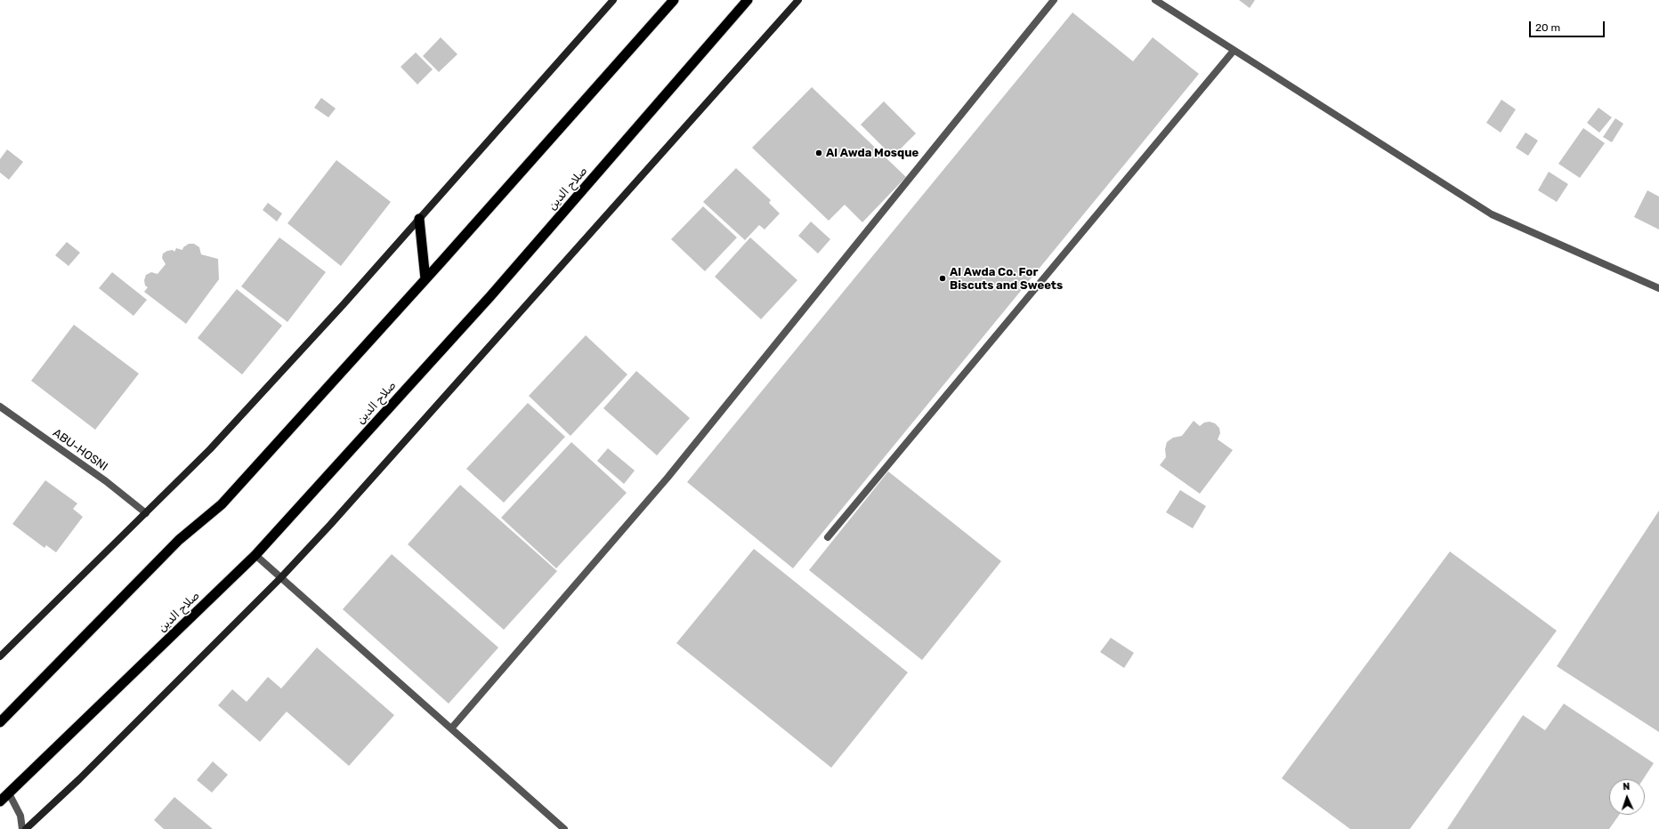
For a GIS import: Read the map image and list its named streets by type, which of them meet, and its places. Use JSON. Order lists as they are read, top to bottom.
{
  "streets": {
    "highway": ["صلاح الدين"],
    "street": ["ABU-HOSNI"]
  },
  "places": ["Al Awda Mosque", "Al Awda Co. For Biscuts and Sweets"],
  "scale_bar": "20 m",
  "north": "top"
}
